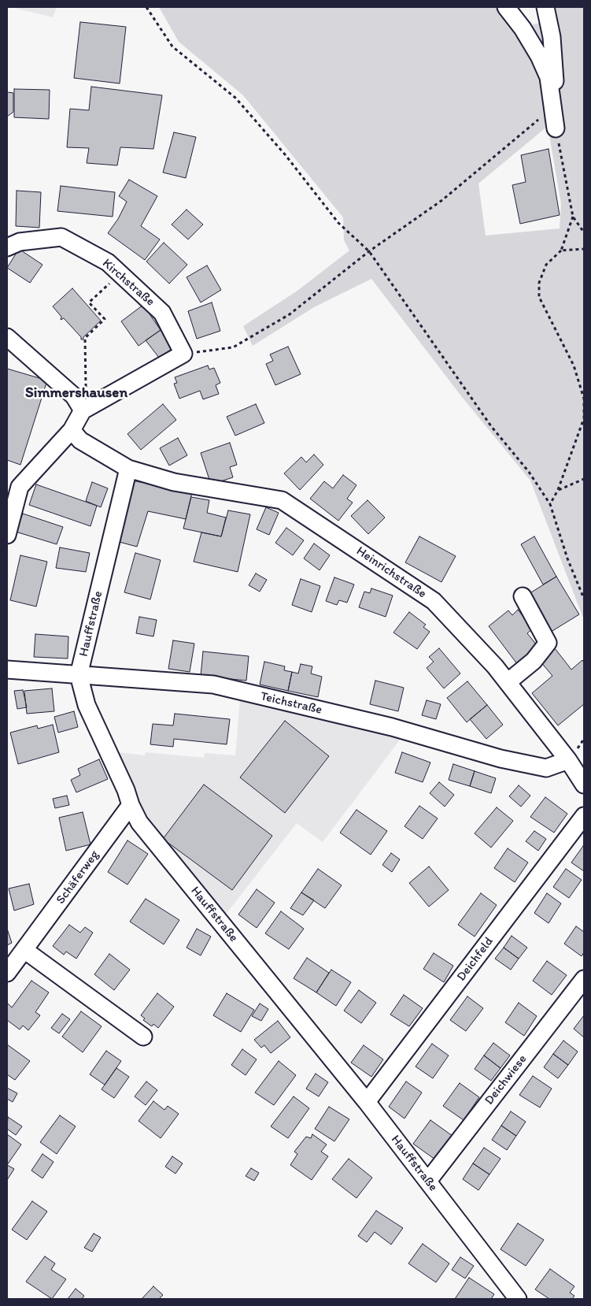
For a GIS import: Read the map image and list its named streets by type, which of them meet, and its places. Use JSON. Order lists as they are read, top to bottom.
{
  "streets": {
    "street": [
      "Kirchstraße",
      "Heinrichstraße",
      "Hauffstraße",
      "Teichstraße",
      "Schäferweg",
      "Deichfeld",
      "Deichwiese"
    ]
  },
  "crossings": [
    ["Heinrichstraße", "Hauffstraße"],
    ["Heinrichstraße", "Teichstraße"],
    ["Hauffstraße", "Teichstraße"],
    ["Hauffstraße", "Schäferweg"],
    ["Hauffstraße", "Deichfeld"],
    ["Hauffstraße", "Deichwiese"]
  ],
  "districts": ["Simmershausen"]
}
